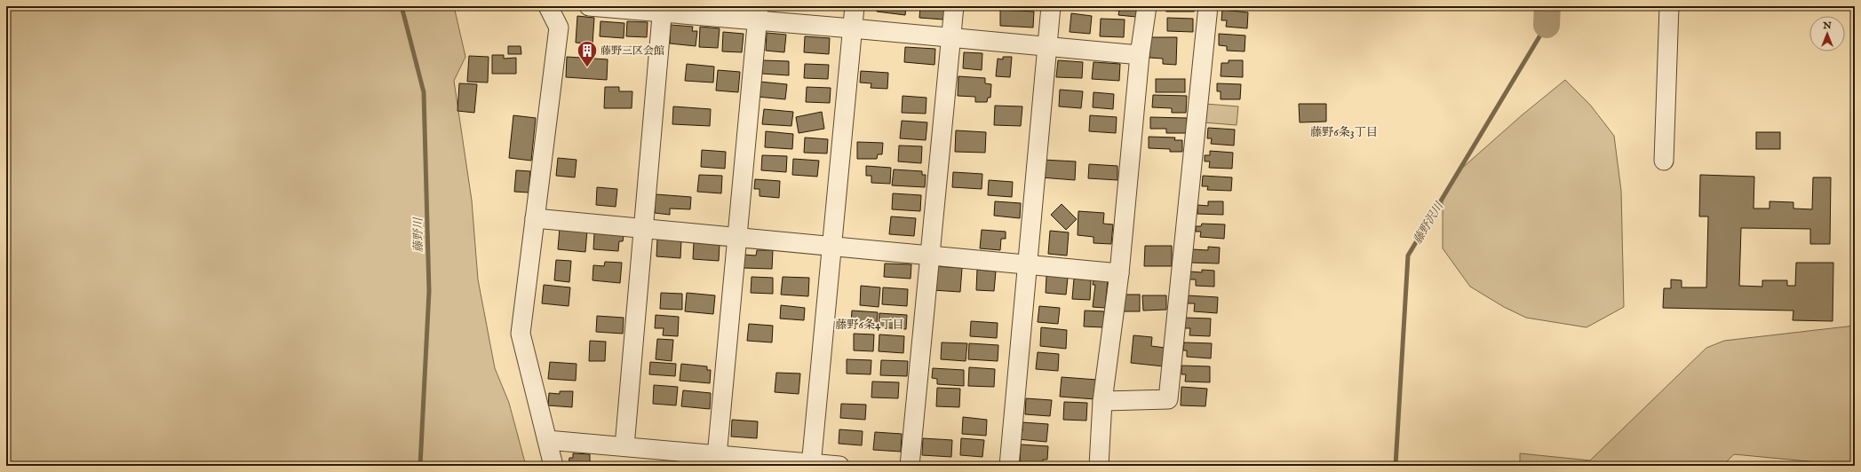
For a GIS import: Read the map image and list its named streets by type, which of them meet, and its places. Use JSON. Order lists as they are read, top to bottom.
{
  "districts": ["藤野6条3丁目", "藤野6条4丁目"],
  "water": ["藤野沢川", "藤野川"],
  "places": {
    "building": ["藤野三区会館"]
  },
  "north": "top"
}
